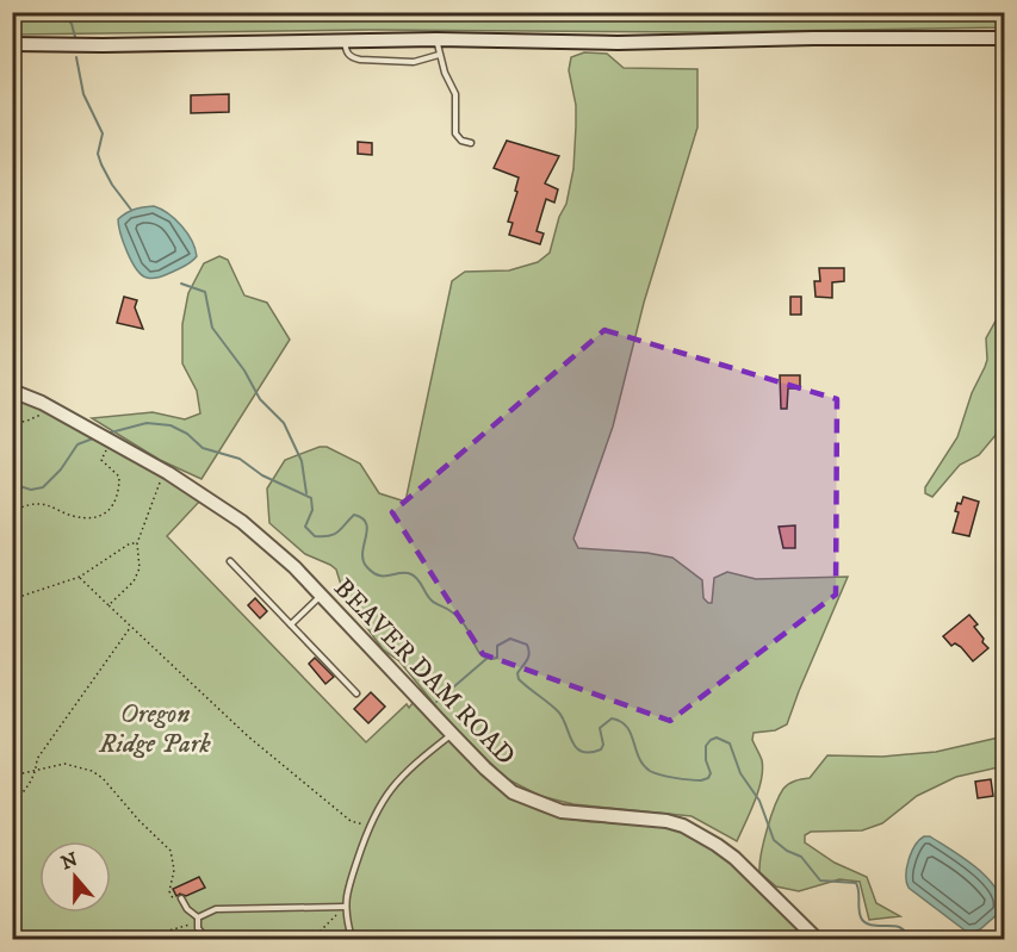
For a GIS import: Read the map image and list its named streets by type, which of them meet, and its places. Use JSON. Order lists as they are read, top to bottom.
{
  "streets": {
    "street": ["BEAVER DAM ROAD"]
  },
  "parks": ["Oregon Ridge Park"],
  "north": "top"
}
